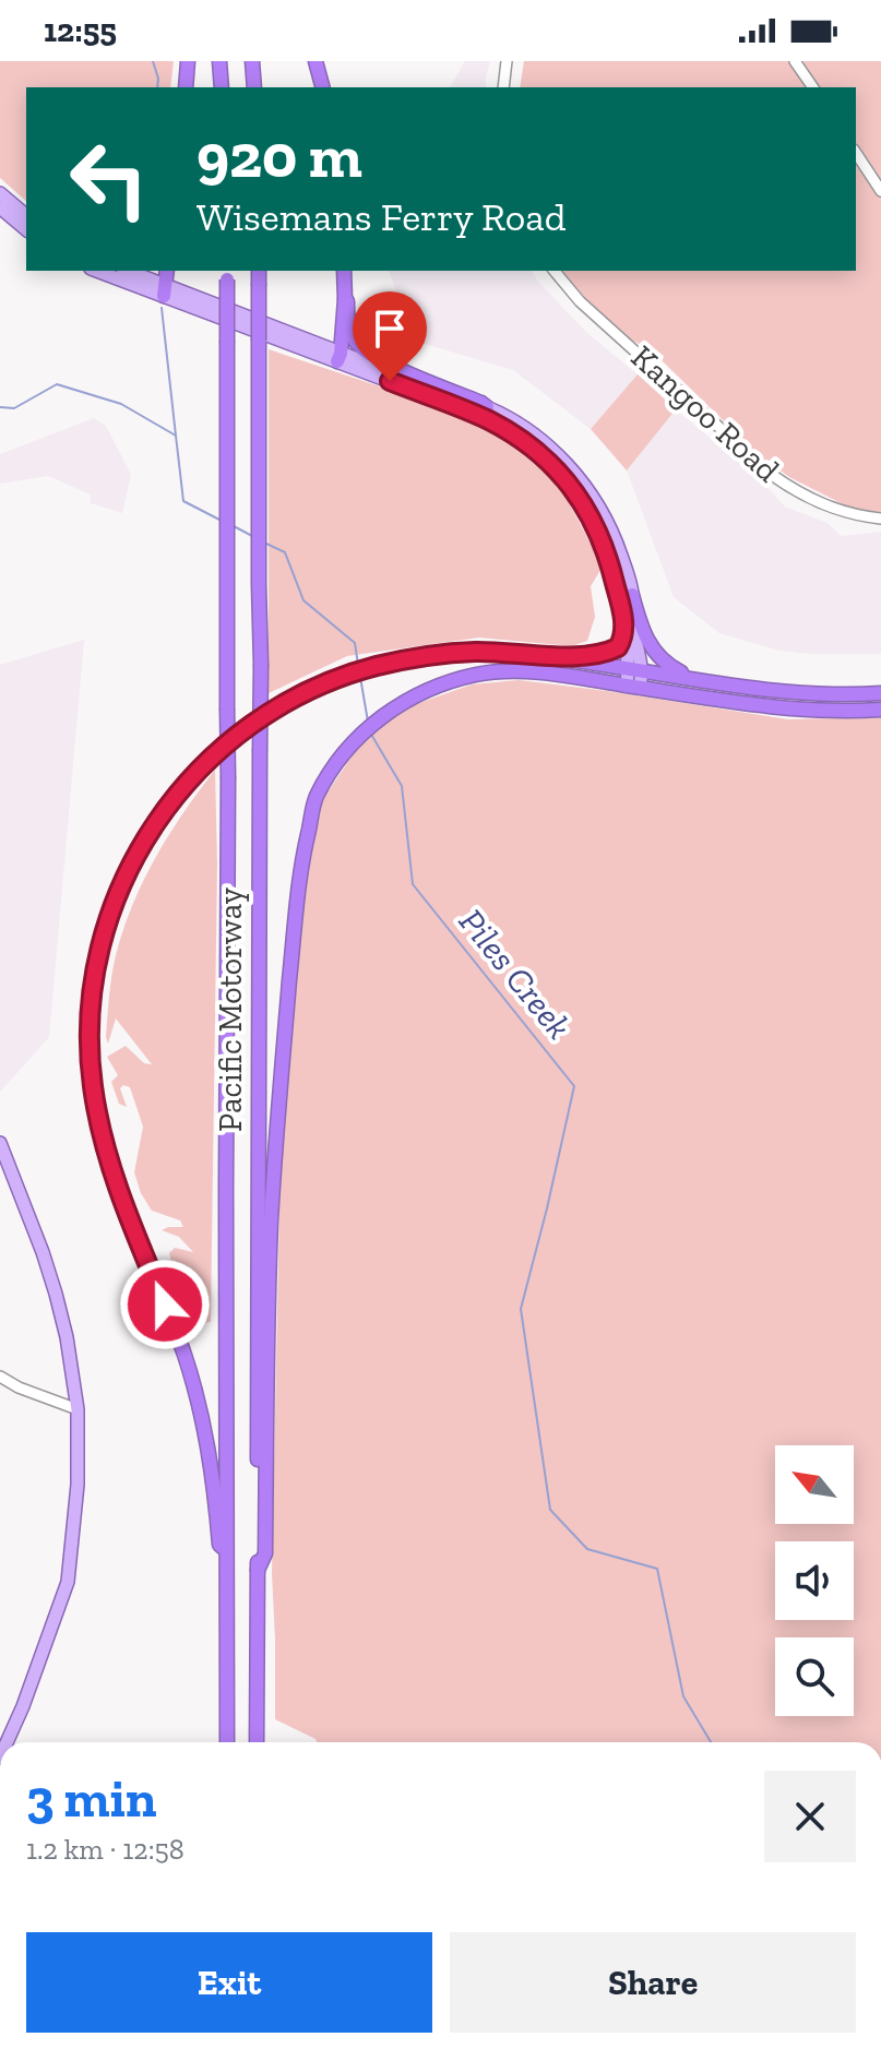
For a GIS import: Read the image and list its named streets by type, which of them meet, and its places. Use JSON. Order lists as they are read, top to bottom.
{
  "streets": {
    "highway": ["Pacific Motorway"],
    "street": ["Kangoo Road"]
  },
  "water": ["Piles Creek"],
  "north": "top left",
  "page": {
    "status": "12:55",
    "turn": ["920 m", "Wisemans Ferry Road"],
    "heading": ["3 min", "1.2 km · 12:58"],
    "buttons": ["Exit", "Share"]
  }
}
